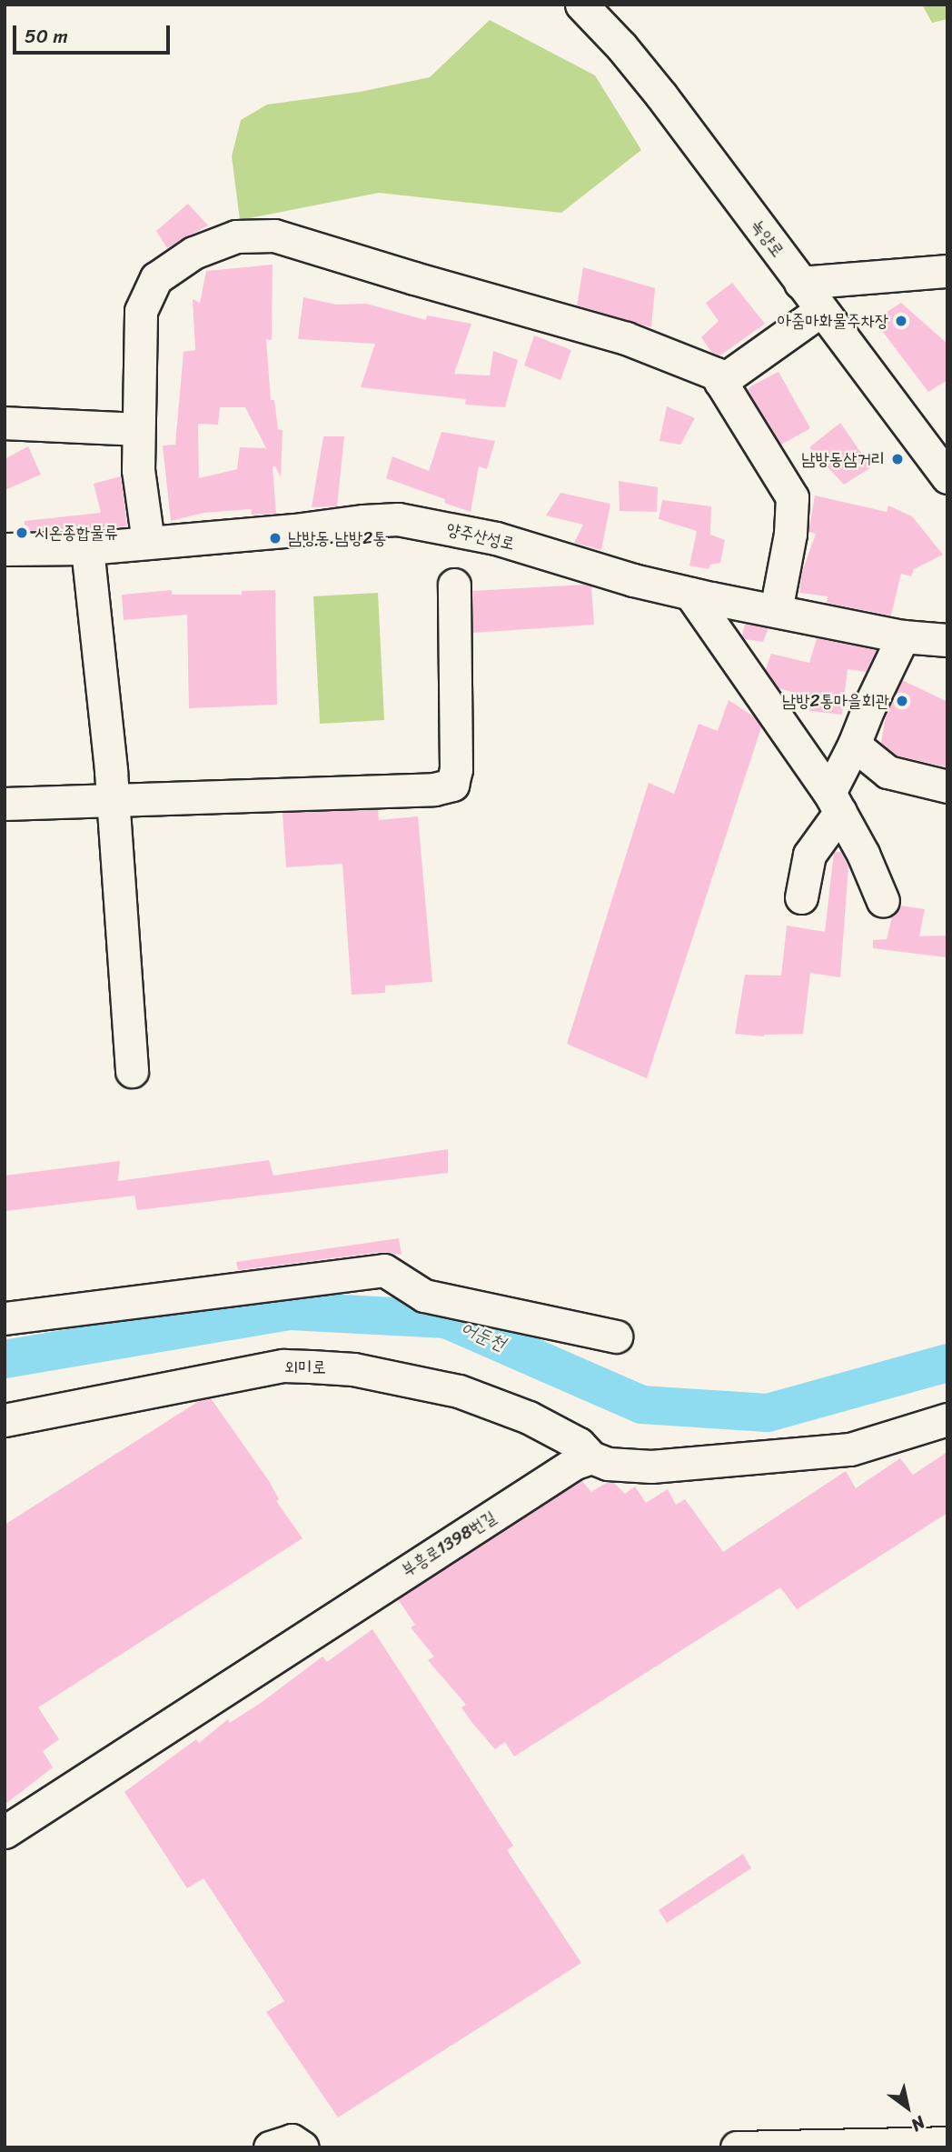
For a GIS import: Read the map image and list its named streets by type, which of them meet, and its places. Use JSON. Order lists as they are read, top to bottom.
{
  "streets": {
    "street": [
      "녹양로",
      "양주산성로",
      "외미로",
      "부흥로1398번길"
    ]
  },
  "crossings": [
    ["외미로", "부흥로1398번길"]
  ],
  "water": ["어둔천"],
  "places": [
    "아줌마화물주차장",
    "남방동삼거리",
    "시온종합물류",
    "남방동.남방2통",
    "남방2통마을회관"
  ],
  "scale_bar": "50 m",
  "north": "bottom right"
}
